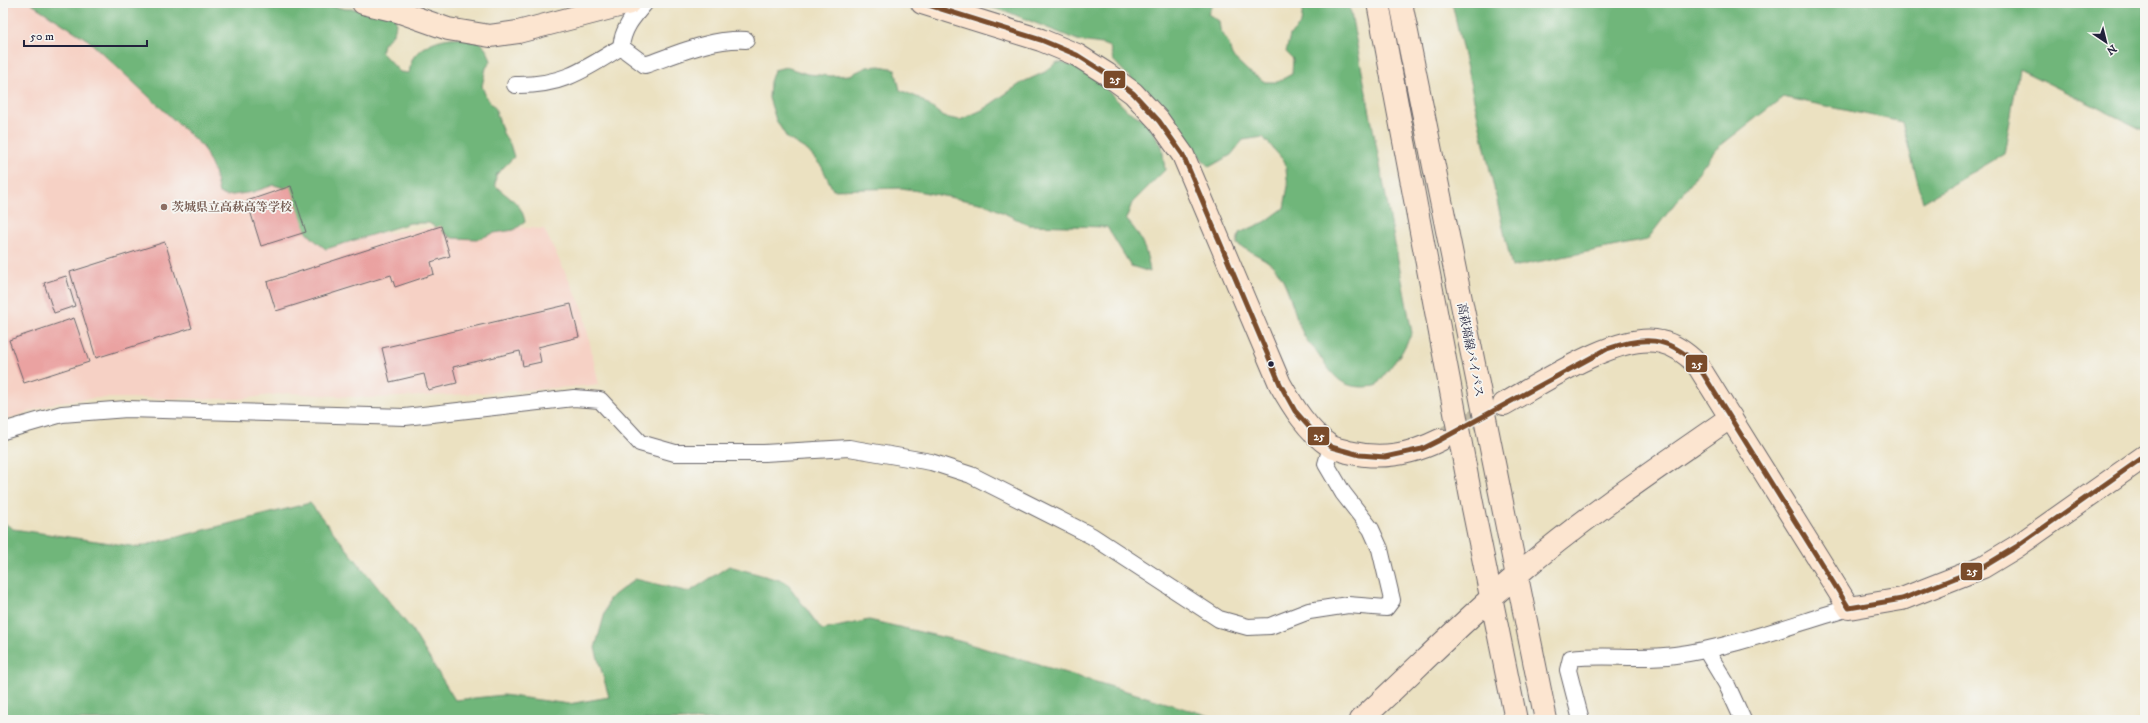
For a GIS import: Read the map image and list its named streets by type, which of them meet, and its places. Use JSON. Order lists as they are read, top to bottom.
{
  "streets": {
    "street": ["高萩塙線バイパス"]
  },
  "places": ["茨城県立高萩高等学校"],
  "lines": ["transit line 25"],
  "scale_bar": "50 m",
  "north": "bottom right"
}
